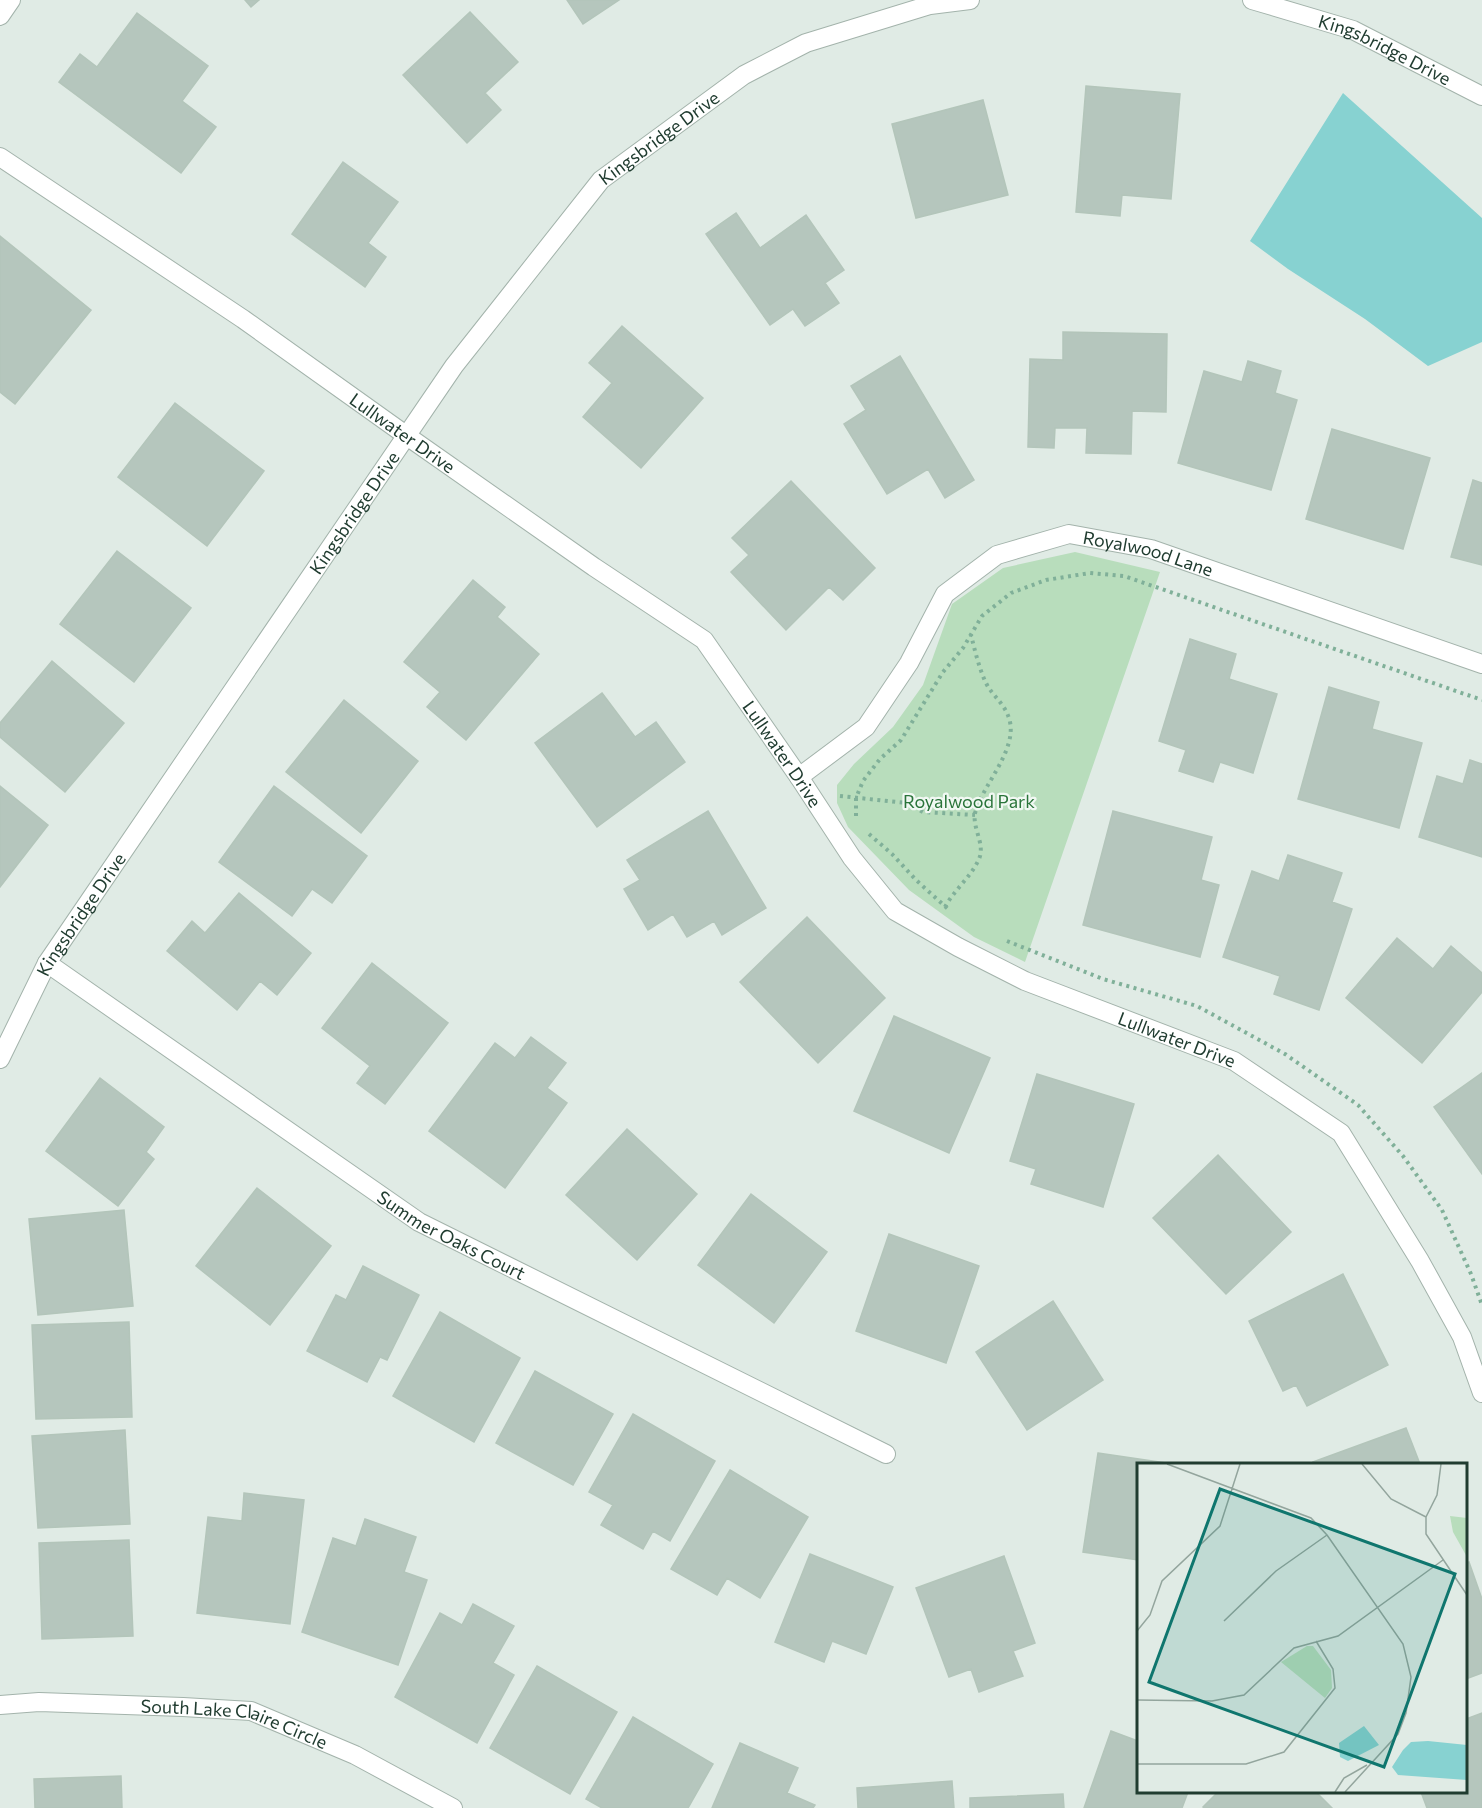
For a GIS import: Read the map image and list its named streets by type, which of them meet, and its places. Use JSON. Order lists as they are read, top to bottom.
{
  "streets": {
    "street": [
      "Kingsbridge Drive",
      "Lullwater Drive",
      "Royalwood Lane",
      "Summer Oaks Court",
      "South Lake Claire Circle"
    ]
  },
  "crossings": [
    ["Kingsbridge Drive", "Lullwater Drive"],
    ["Kingsbridge Drive", "Summer Oaks Court"],
    ["Lullwater Drive", "Royalwood Lane"]
  ],
  "parks": ["Royalwood Park"]
}
